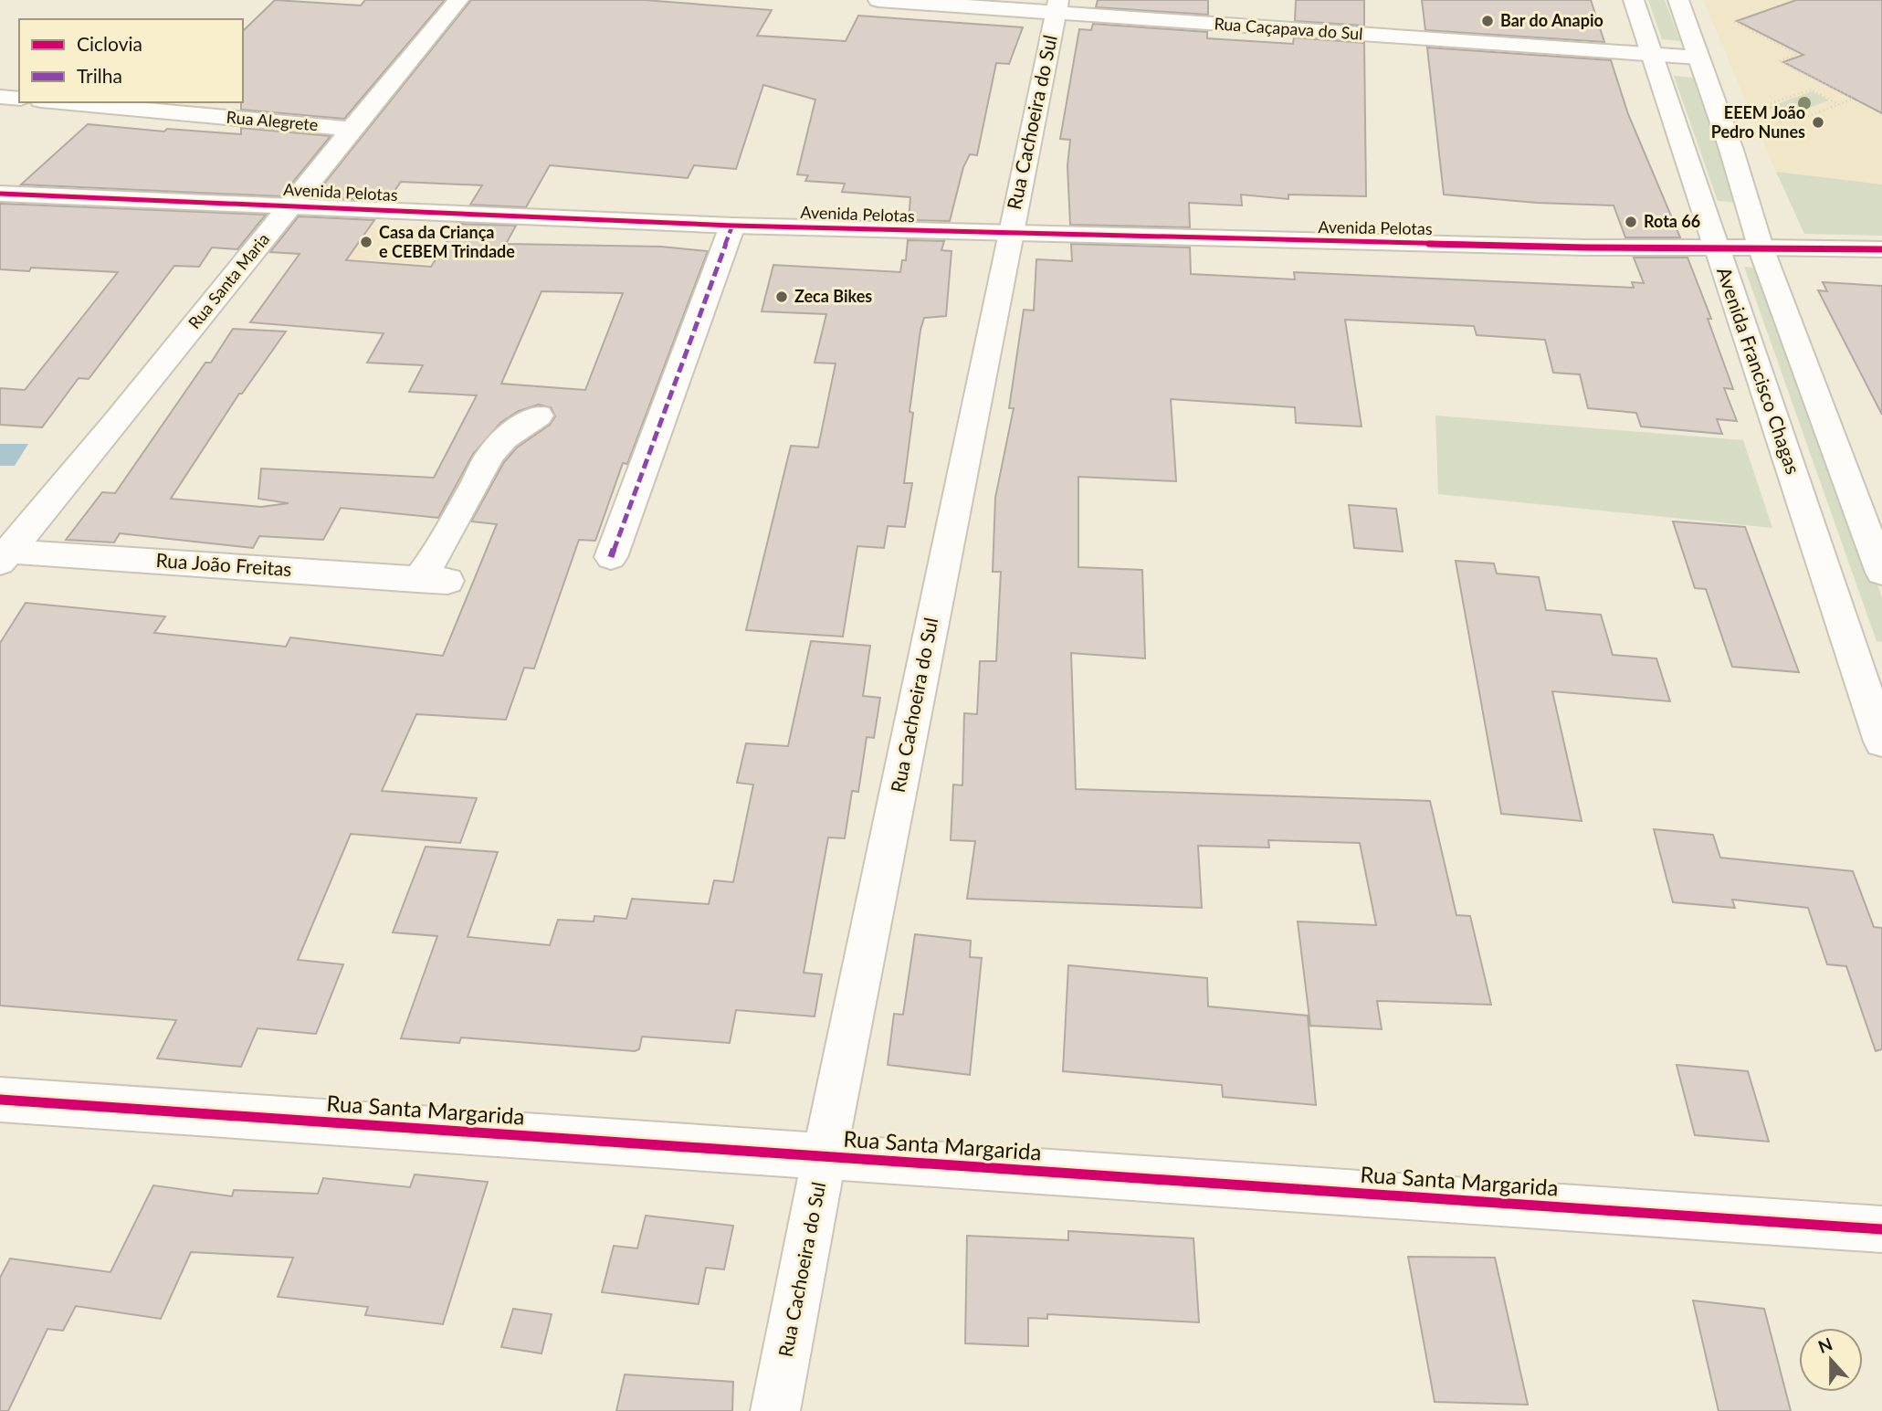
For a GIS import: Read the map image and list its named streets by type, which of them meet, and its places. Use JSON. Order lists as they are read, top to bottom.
{
  "streets": {
    "street": [
      "Rua Caçapava do Sul",
      "Rua Alegrete",
      "Rua Cachoeira do Sul",
      "Avenida Pelotas",
      "Rua Santa Maria",
      "Avenida Francisco Chagas",
      "Rua João Freitas",
      "Rua Santa Margarida"
    ]
  },
  "crossings": [
    ["Rua Caçapava do Sul", "Rua Cachoeira do Sul"],
    ["Rua Caçapava do Sul", "Avenida Francisco Chagas"],
    ["Rua Alegrete", "Rua Santa Maria"],
    ["Rua Cachoeira do Sul", "Avenida Pelotas"],
    ["Rua Cachoeira do Sul", "Rua Santa Margarida"],
    ["Avenida Pelotas", "Rua Santa Maria"],
    ["Avenida Pelotas", "Avenida Francisco Chagas"],
    ["Rua Santa Maria", "Rua João Freitas"]
  ],
  "places": [
    "Bar do Anapio",
    "EEEM João Pedro Nunes",
    "Rota 66",
    "Casa da Criança e CEBEM Trindade",
    "Zeca Bikes"
  ],
  "legend": ["Ciclovia", "Trilha"],
  "north": "top"
}
